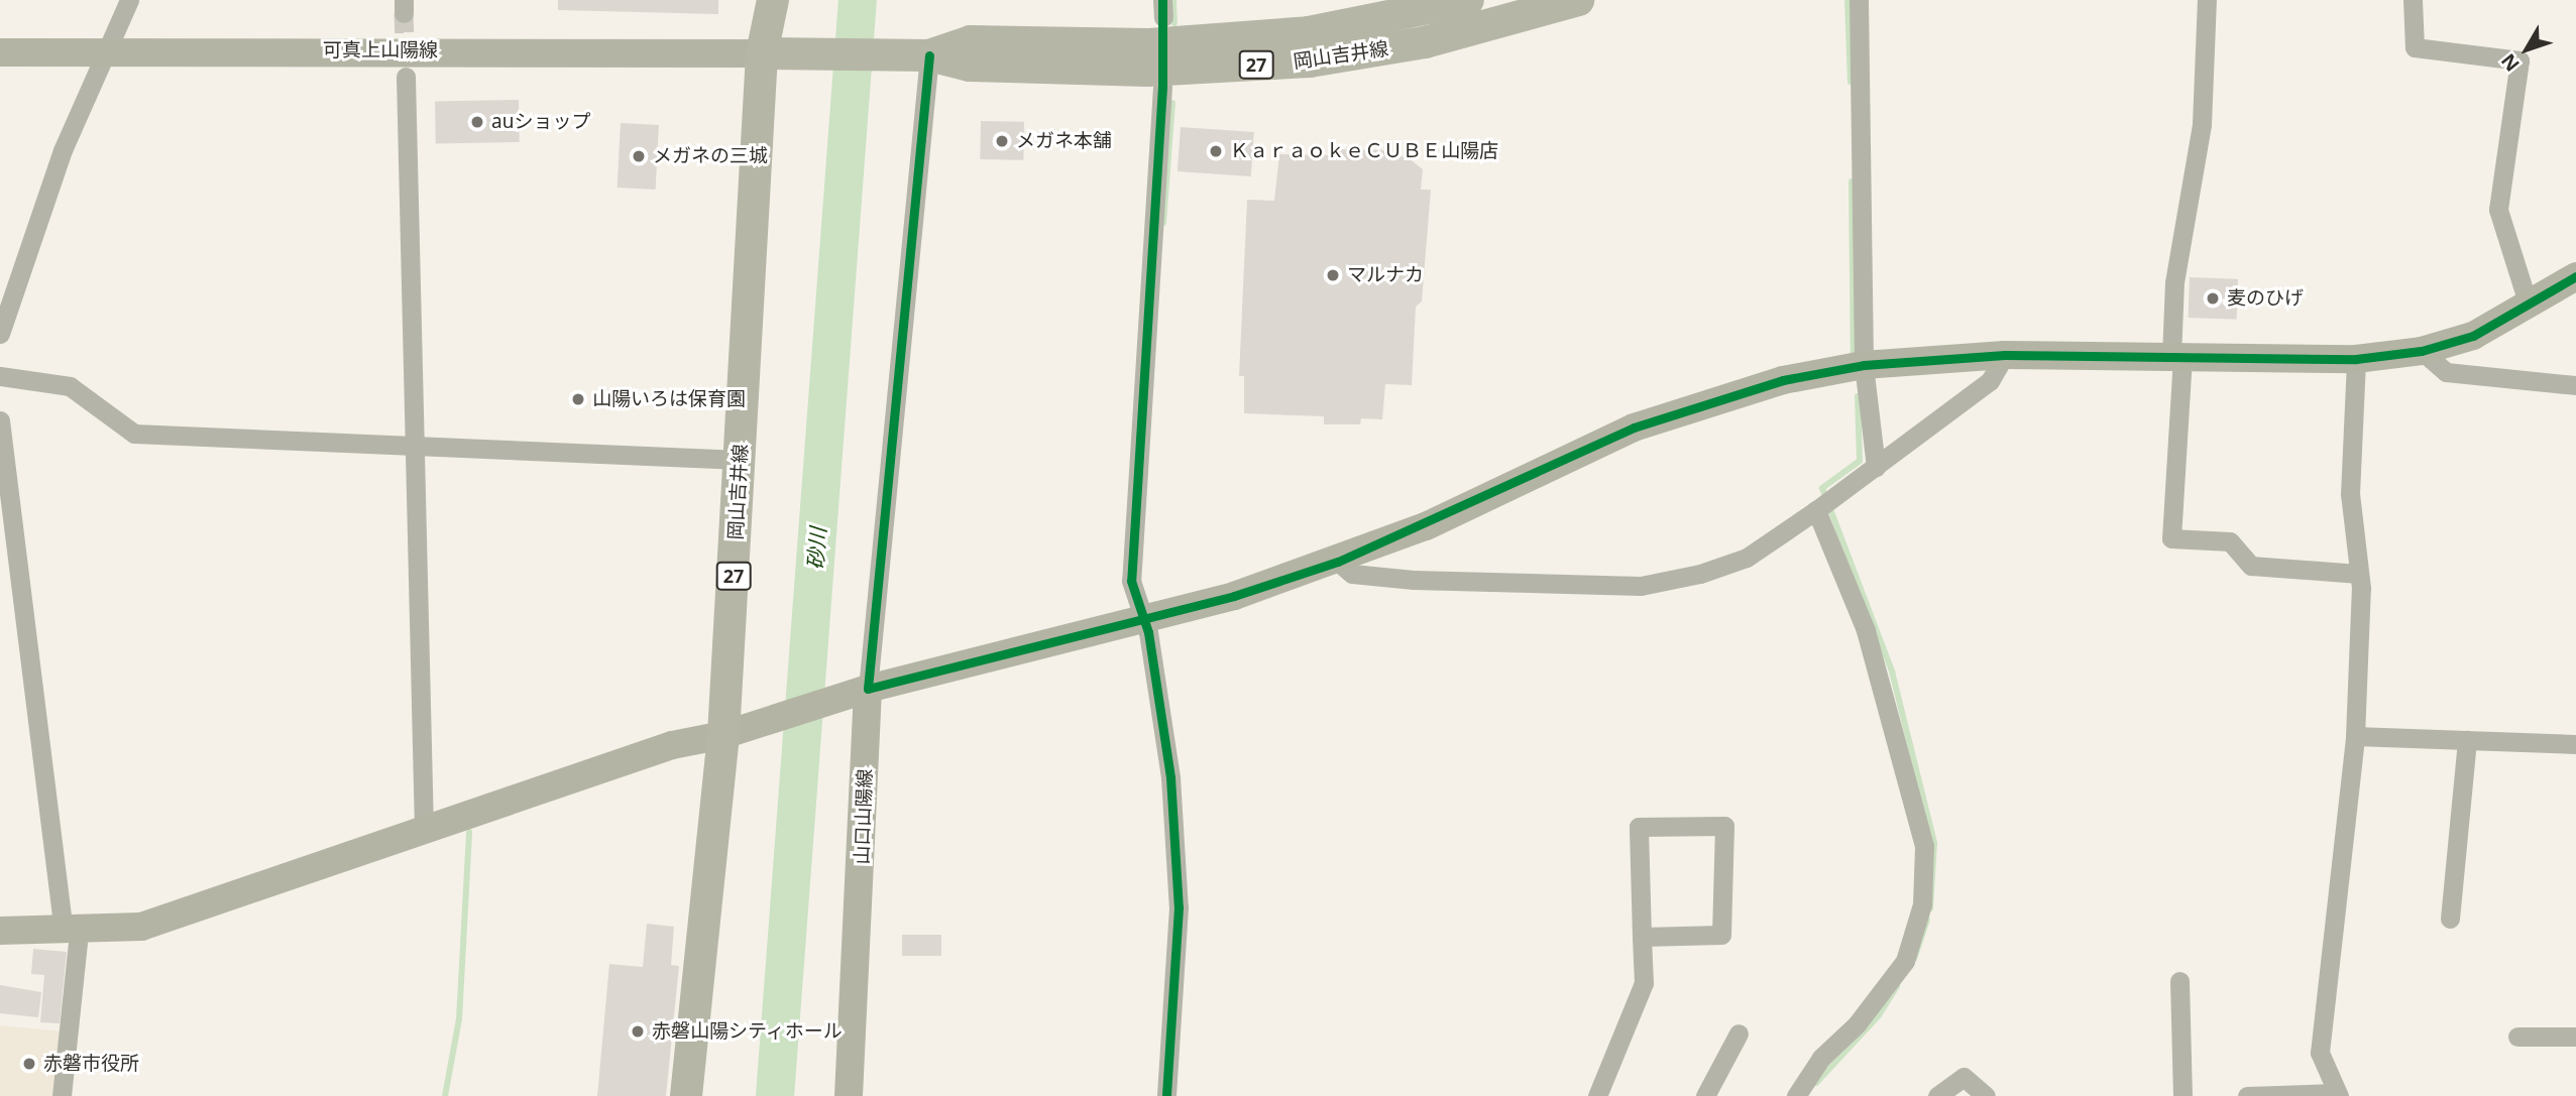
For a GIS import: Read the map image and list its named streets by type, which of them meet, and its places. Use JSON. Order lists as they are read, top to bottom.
{
  "streets": {
    "main road": ["岡山吉井線", "27"],
    "street": ["可真上山陽線", "山口山陽線"]
  },
  "crossings": [
    ["可真上山陽線", "岡山吉井線"]
  ],
  "water": ["砂川"],
  "places": [
    "auショップ",
    "メガネ本舗",
    "ＫａｒａｏｋｅＣＵＢＥ山陽店",
    "メガネの三城",
    "マルナカ",
    "麦のひげ",
    "山陽いろは保育園",
    "赤磐山陽シティホール",
    "赤磐市役所"
  ],
  "north": "bottom left"
}
